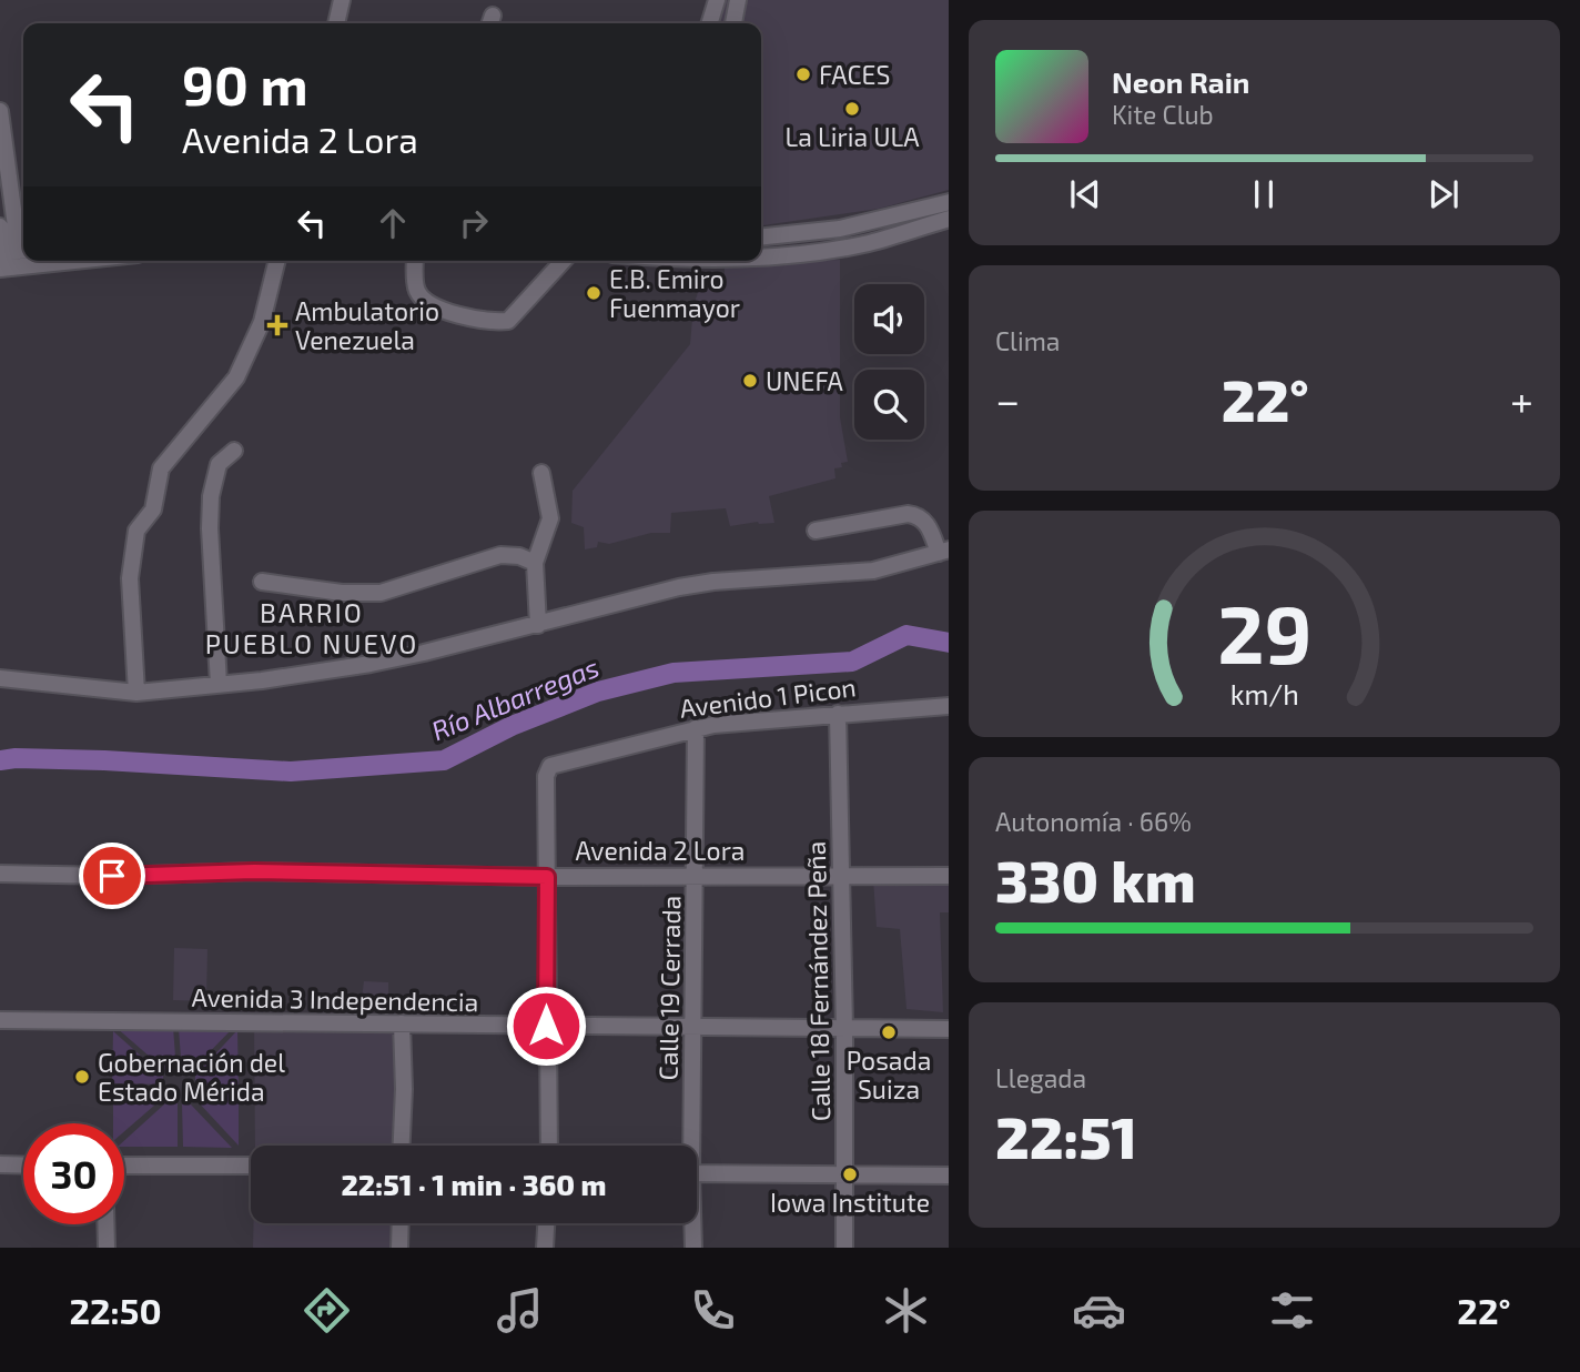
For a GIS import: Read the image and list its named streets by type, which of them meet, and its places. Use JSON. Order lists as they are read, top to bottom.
{
  "streets": {
    "street": [
      "Avenido 1 Picon",
      "Avenida 2 Lora",
      "Calle 18 Fernández Peña",
      "Calle 19 Cerrada",
      "Avenida 3 Independencia"
    ]
  },
  "crossings": [
    ["Avenido 1 Picon", "Avenida 2 Lora"],
    ["Avenido 1 Picon", "Calle 18 Fernández Peña"],
    ["Avenido 1 Picon", "Calle 19 Cerrada"],
    ["Avenida 2 Lora", "Calle 18 Fernández Peña"],
    ["Avenida 2 Lora", "Calle 19 Cerrada"],
    ["Calle 18 Fernández Peña", "Avenida 3 Independencia"],
    ["Calle 19 Cerrada", "Avenida 3 Independencia"]
  ],
  "districts": ["BARRIO PUEBLO NUEVO"],
  "water": ["Río Albarregas"],
  "places": {
    "other": [
      "FACES",
      "La Liria ULA",
      "E.B. Emiro Fuenmayor",
      "UNEFA",
      "Posada Suiza",
      "Gobernación del Estado Mérida",
      "Iowa Institute"
    ],
    "health": ["Ambulatorio Venezuela"]
  },
  "page": {
    "turn": ["90 m", "Avenida 2 Lora"],
    "song": ["Neon Rain", "Kite Club"],
    "tile": [
      "Clima",
      ["Autonomía · 66%", "330 km"],
      ["Llegada", "22:51"]
    ],
    "heat": ["−", "22°", "+"],
    "limit": "30",
    "trip": "22:51 · 1 min · 360 m",
    "tabs": ["22:50", "22°"],
    "gauge": ["29", "km/h"]
  }
}
